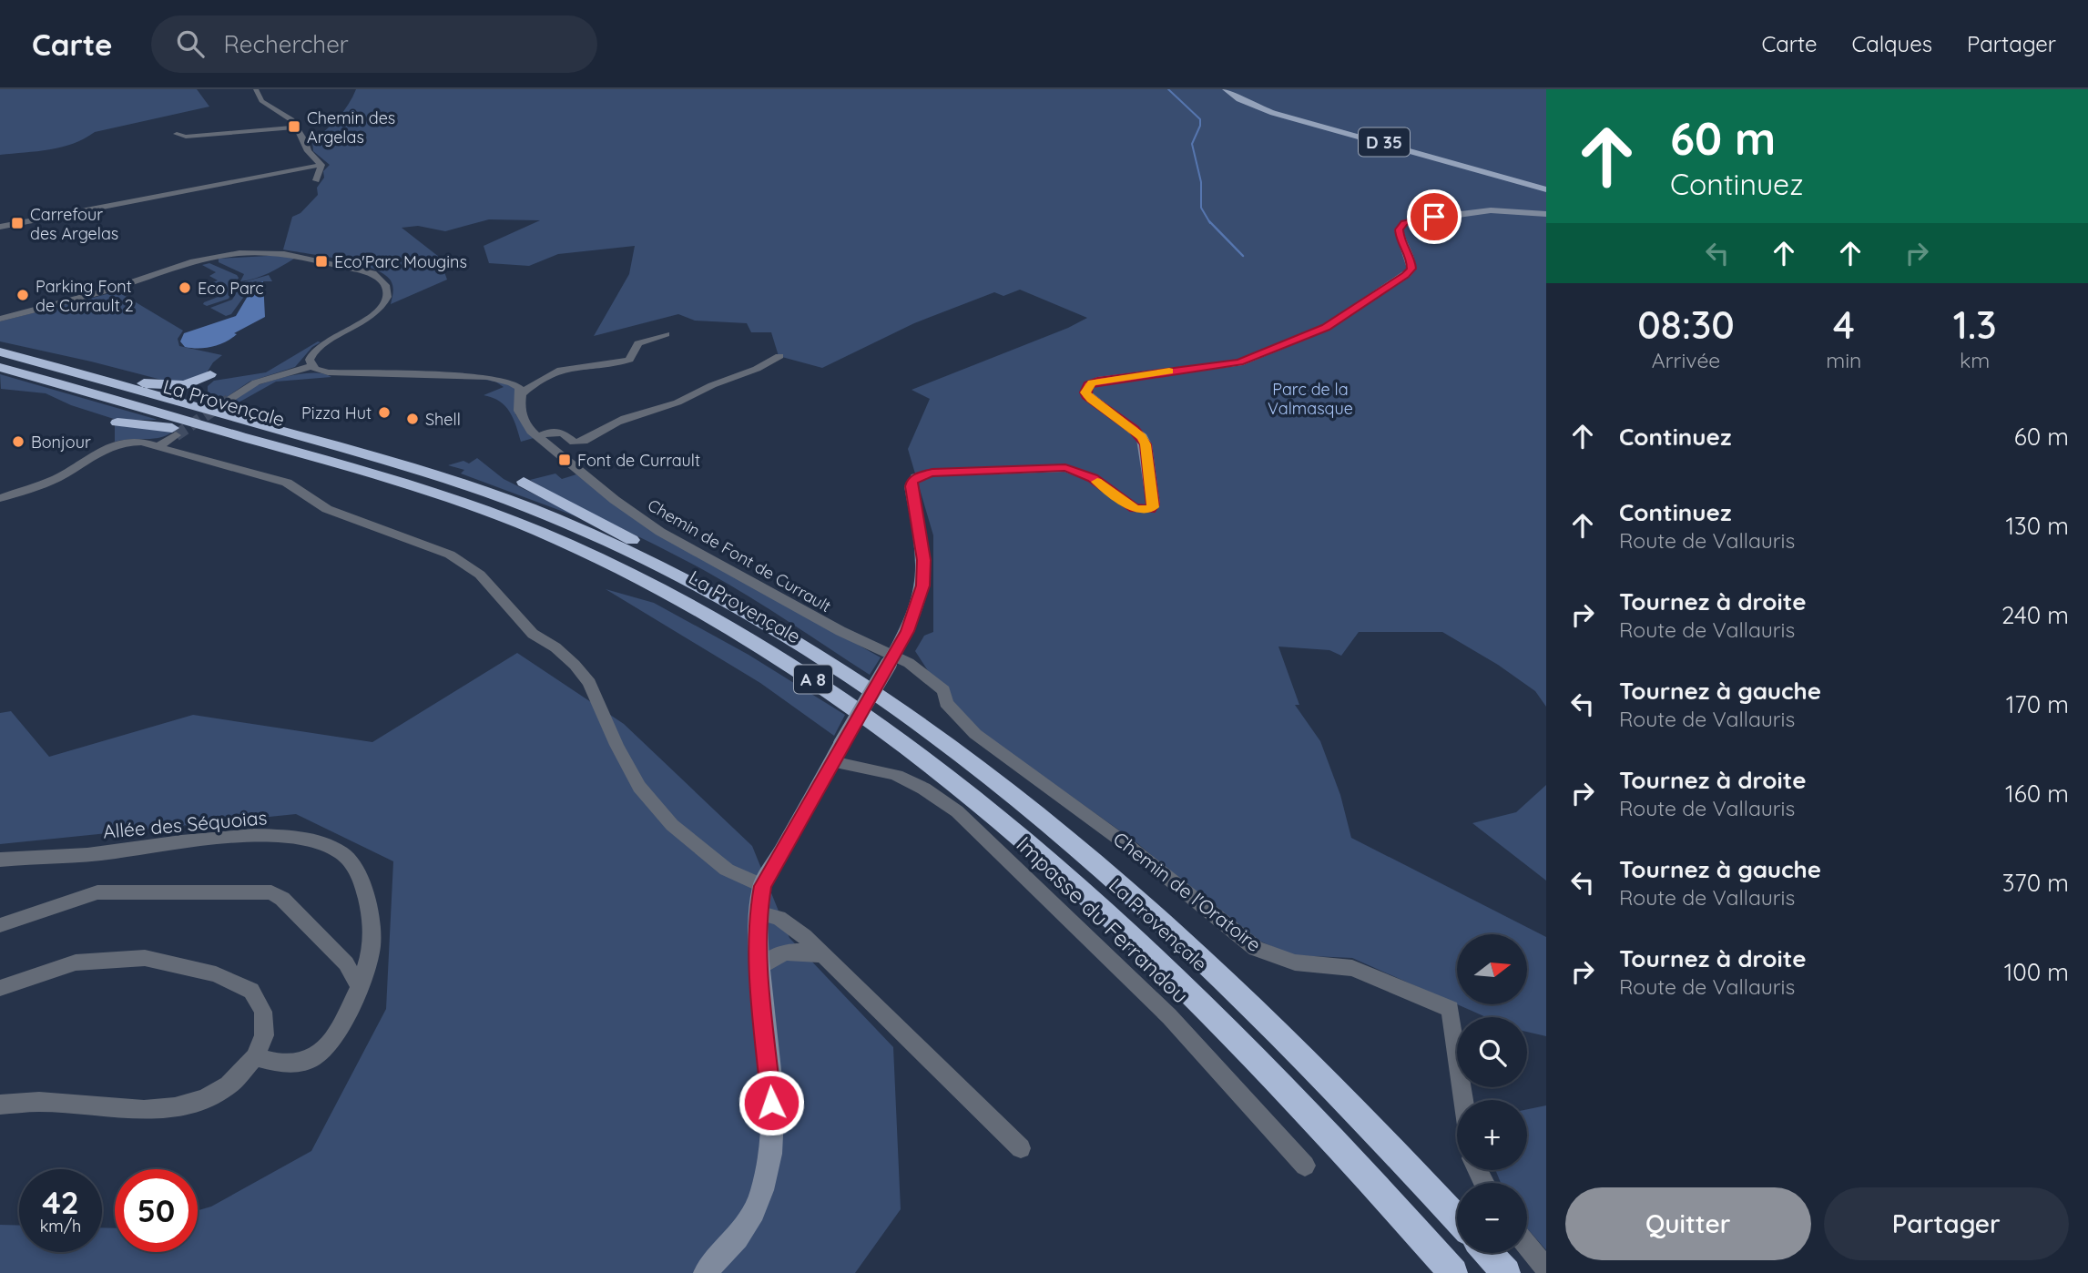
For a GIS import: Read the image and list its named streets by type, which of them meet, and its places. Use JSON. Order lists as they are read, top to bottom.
{
  "streets": {
    "highway": ["La Provençale", "A 8"],
    "main road": ["D 35"],
    "street": [
      "Chemin de Font de Currault",
      "Allée des Séquoias",
      "Chemin de l'Oratoire",
      "Impasse du Ferrandou"
    ]
  },
  "crossings": [
    ["Chemin de Font de Currault", "Chemin de l'Oratoire"]
  ],
  "parks": ["Parc de la Valmasque"],
  "places": {
    "transit": [
      "Chemin des Argelas",
      "Carrefour des Argelas",
      "Eco'Parc Mougins",
      "Font de Currault"
    ],
    "other": [
      "Eco Parc",
      "Parking Font de Currault 2",
      "Pizza Hut",
      "Shell",
      "Bonjour"
    ]
  },
  "north": "right",
  "page": {
    "header": "Carte",
    "search": "Rechercher",
    "nav": ["Carte", "Calques", "Partager"],
    "turn": ["60 m", "Continuez"],
    "eta": [
      "08:30",
      "Arrivée",
      "4",
      "min",
      "1.3",
      "km"
    ],
    "list": [
      {
        "name": "Continuez",
        "value": "60 m"
      },
      {
        "name": "Continuez",
        "note": "Route de Vallauris",
        "value": "130 m"
      },
      {
        "name": "Tournez à droite",
        "note": "Route de Vallauris",
        "value": "240 m"
      },
      {
        "name": "Tournez à gauche",
        "note": "Route de Vallauris",
        "value": "170 m"
      },
      {
        "name": "Tournez à droite",
        "note": "Route de Vallauris",
        "value": "160 m"
      },
      {
        "name": "Tournez à gauche",
        "note": "Route de Vallauris",
        "value": "370 m"
      },
      {
        "name": "Tournez à droite",
        "note": "Route de Vallauris",
        "value": "100 m"
      }
    ],
    "map_buttons": ["+", "−"],
    "speed": "42 km/h",
    "limit": "50",
    "buttons": ["Quitter", "Partager"]
  }
}
